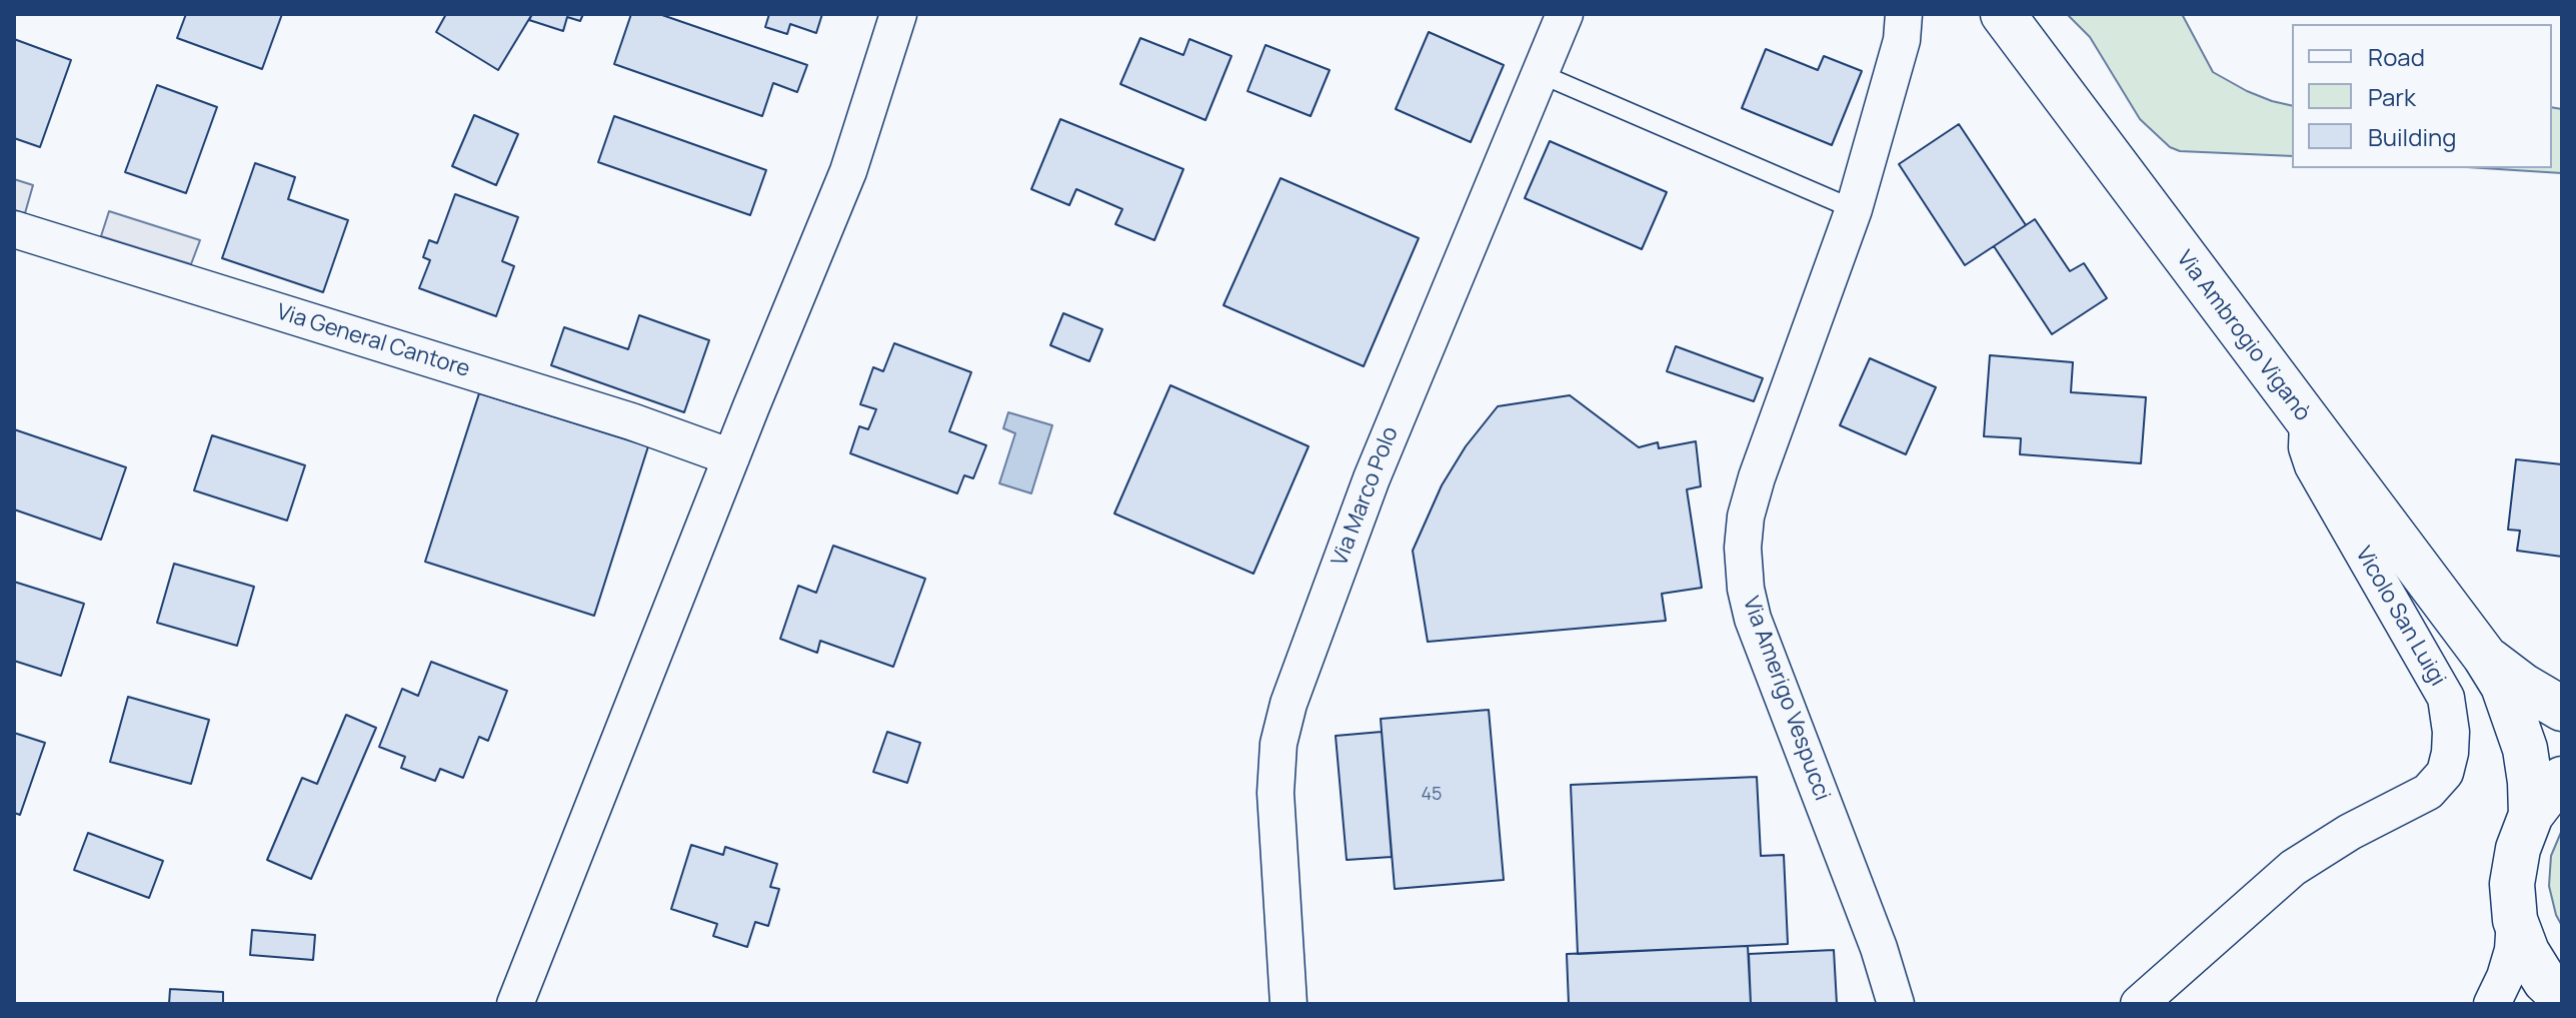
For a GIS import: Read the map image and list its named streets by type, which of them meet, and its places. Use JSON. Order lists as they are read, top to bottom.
{
  "streets": {
    "main road": ["Via Ambrogio Viganò"],
    "street": [
      "Via General Cantore",
      "Via Marco Polo",
      "Vicolo San Luigi",
      "Via Amerigo Vespucci"
    ]
  },
  "crossings": [
    ["Via Ambrogio Viganò", "Vicolo San Luigi"]
  ],
  "house_numbers": ["45"],
  "legend": ["Road", "Park", "Building"]
}
